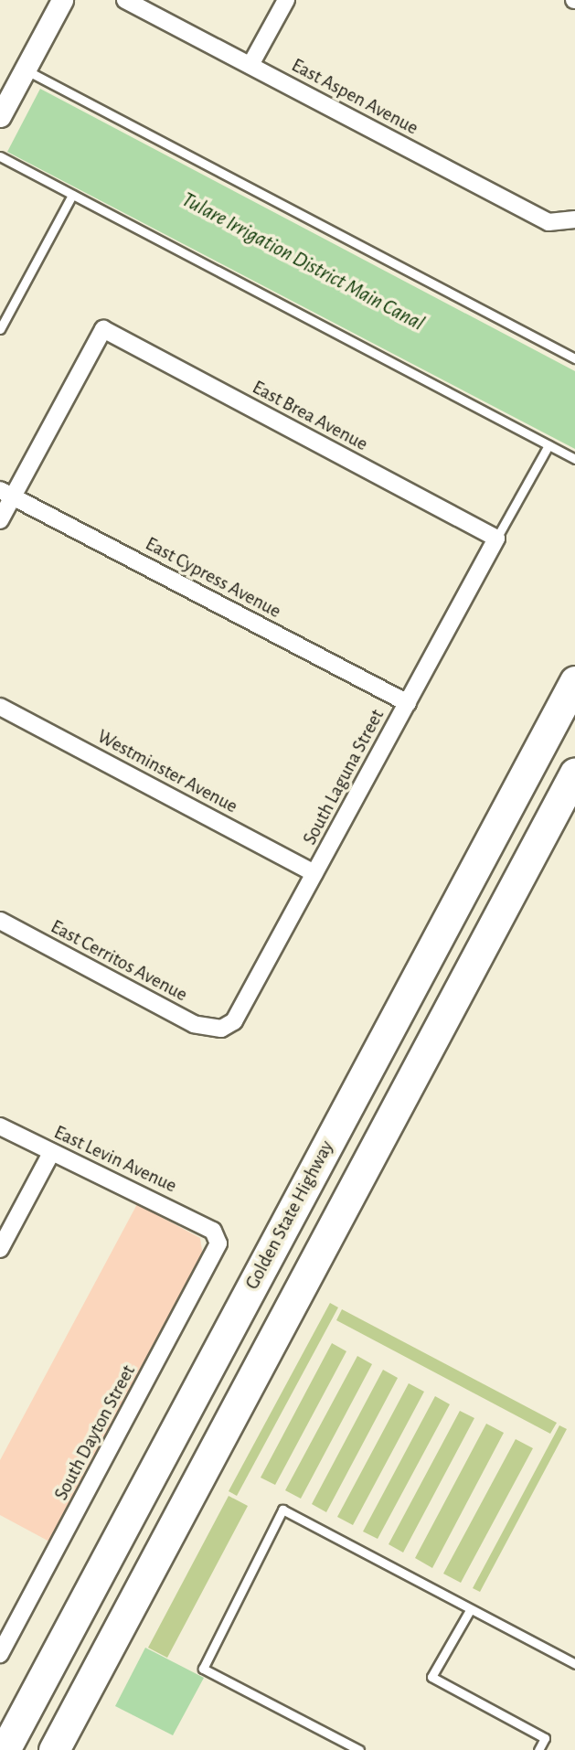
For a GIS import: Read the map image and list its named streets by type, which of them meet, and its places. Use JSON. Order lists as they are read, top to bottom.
{
  "streets": {
    "highway": ["Golden State Highway"],
    "street": [
      "East Aspen Avenue",
      "East Brea Avenue",
      "East Cypress Avenue",
      "Westminster Avenue",
      "South Laguna Street",
      "East Cerritos Avenue",
      "East Levin Avenue",
      "South Dayton Street"
    ]
  },
  "crossings": [
    ["East Brea Avenue", "East Cypress Avenue"],
    ["East Brea Avenue", "South Laguna Street"],
    ["East Cypress Avenue", "South Laguna Street"],
    ["Westminster Avenue", "South Laguna Street"],
    ["South Laguna Street", "East Cerritos Avenue"],
    ["East Levin Avenue", "South Dayton Street"]
  ],
  "water": ["Tulare Irrigation District Main Canal"]
}
